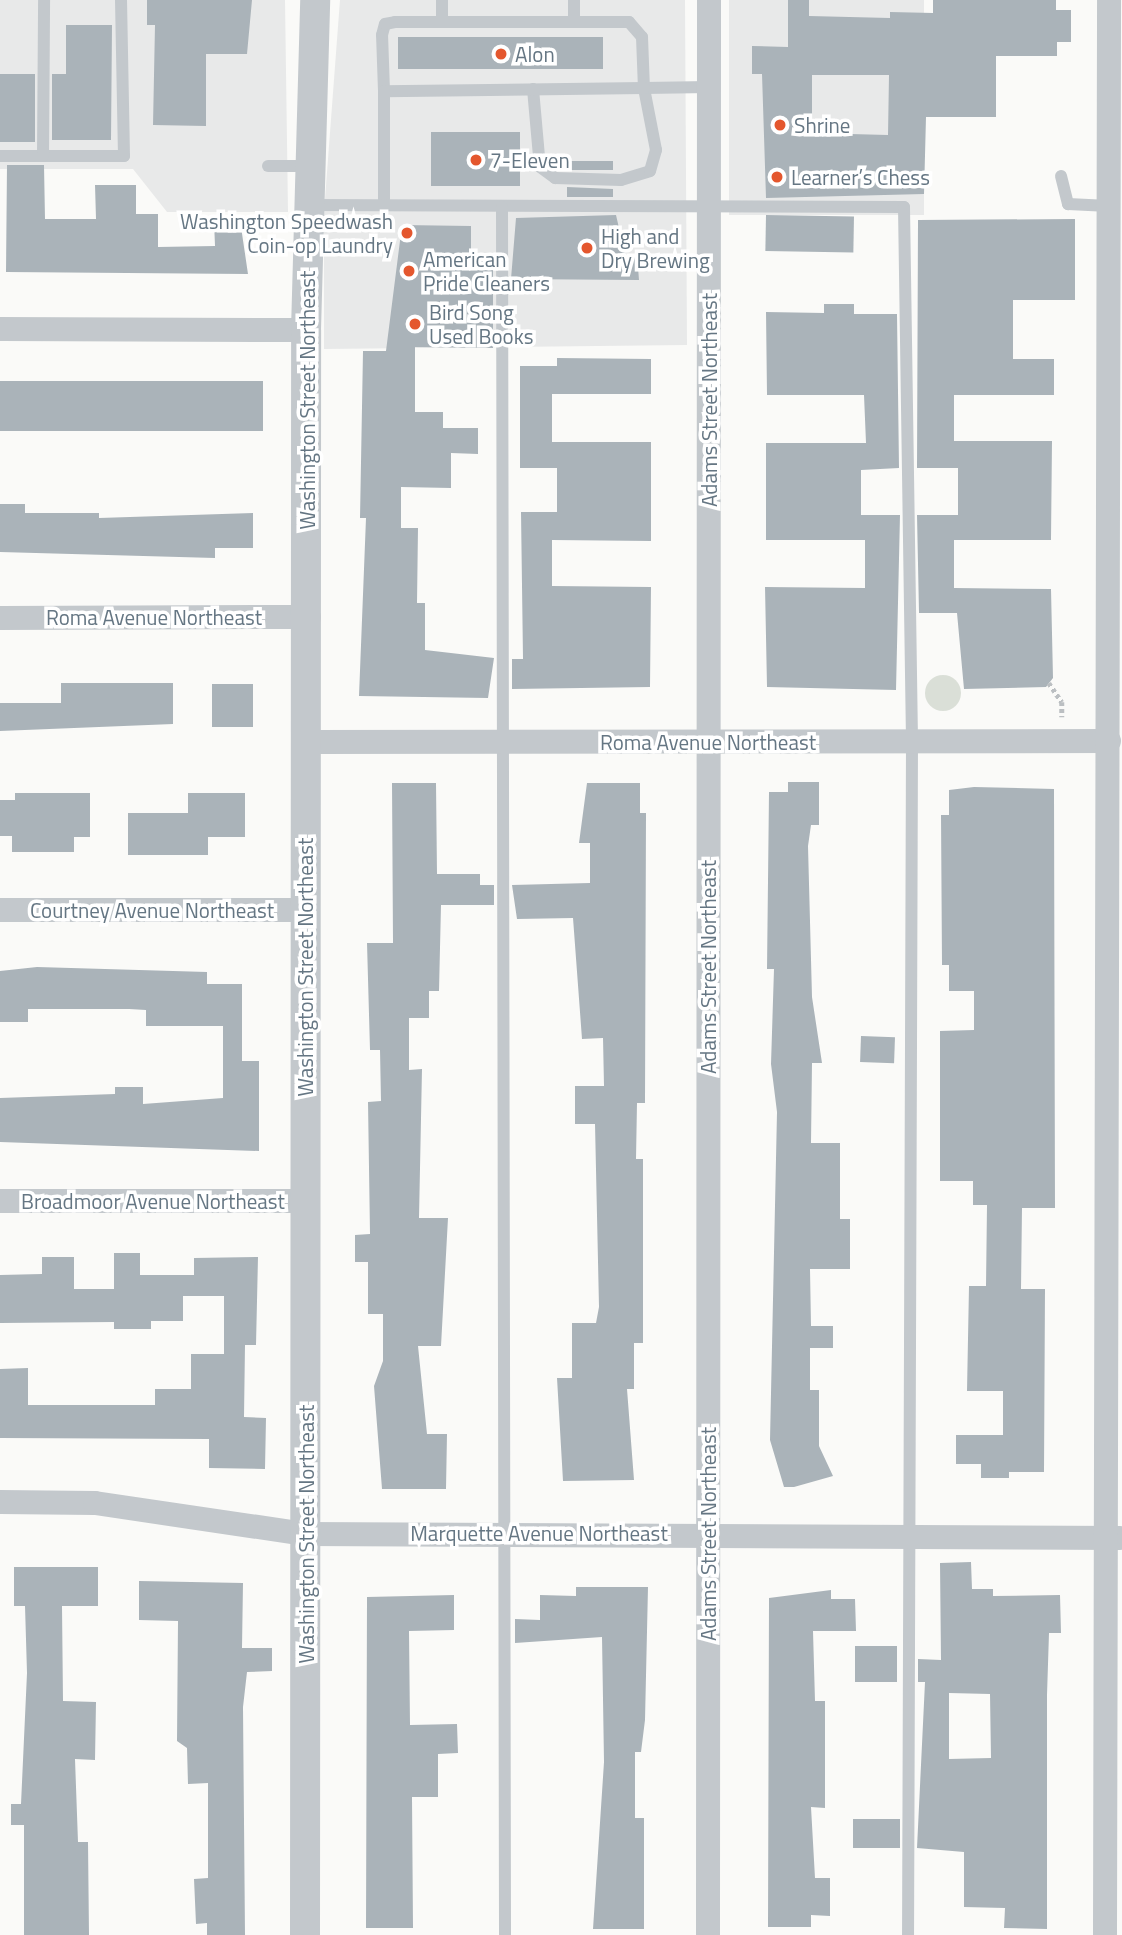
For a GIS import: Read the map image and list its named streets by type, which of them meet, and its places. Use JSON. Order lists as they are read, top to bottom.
{
  "streets": {
    "street": [
      "Washington Street Northeast",
      "Adams Street Northeast",
      "Roma Avenue Northeast",
      "Courtney Avenue Northeast",
      "Broadmoor Avenue Northeast",
      "Marquette Avenue Northeast"
    ]
  },
  "crossings": [
    ["Washington Street Northeast", "Roma Avenue Northeast"],
    ["Washington Street Northeast", "Courtney Avenue Northeast"],
    ["Washington Street Northeast", "Broadmoor Avenue Northeast"],
    ["Washington Street Northeast", "Marquette Avenue Northeast"],
    ["Adams Street Northeast", "Roma Avenue Northeast"],
    ["Adams Street Northeast", "Marquette Avenue Northeast"]
  ],
  "places": [
    "Alon",
    "Shrine",
    "7-Eleven",
    "Learner’s Chess",
    "Washington Speedwash Coin-op Laundry",
    "High and Dry Brewing",
    "American Pride Cleaners",
    "Bird Song Used Books"
  ]
}
